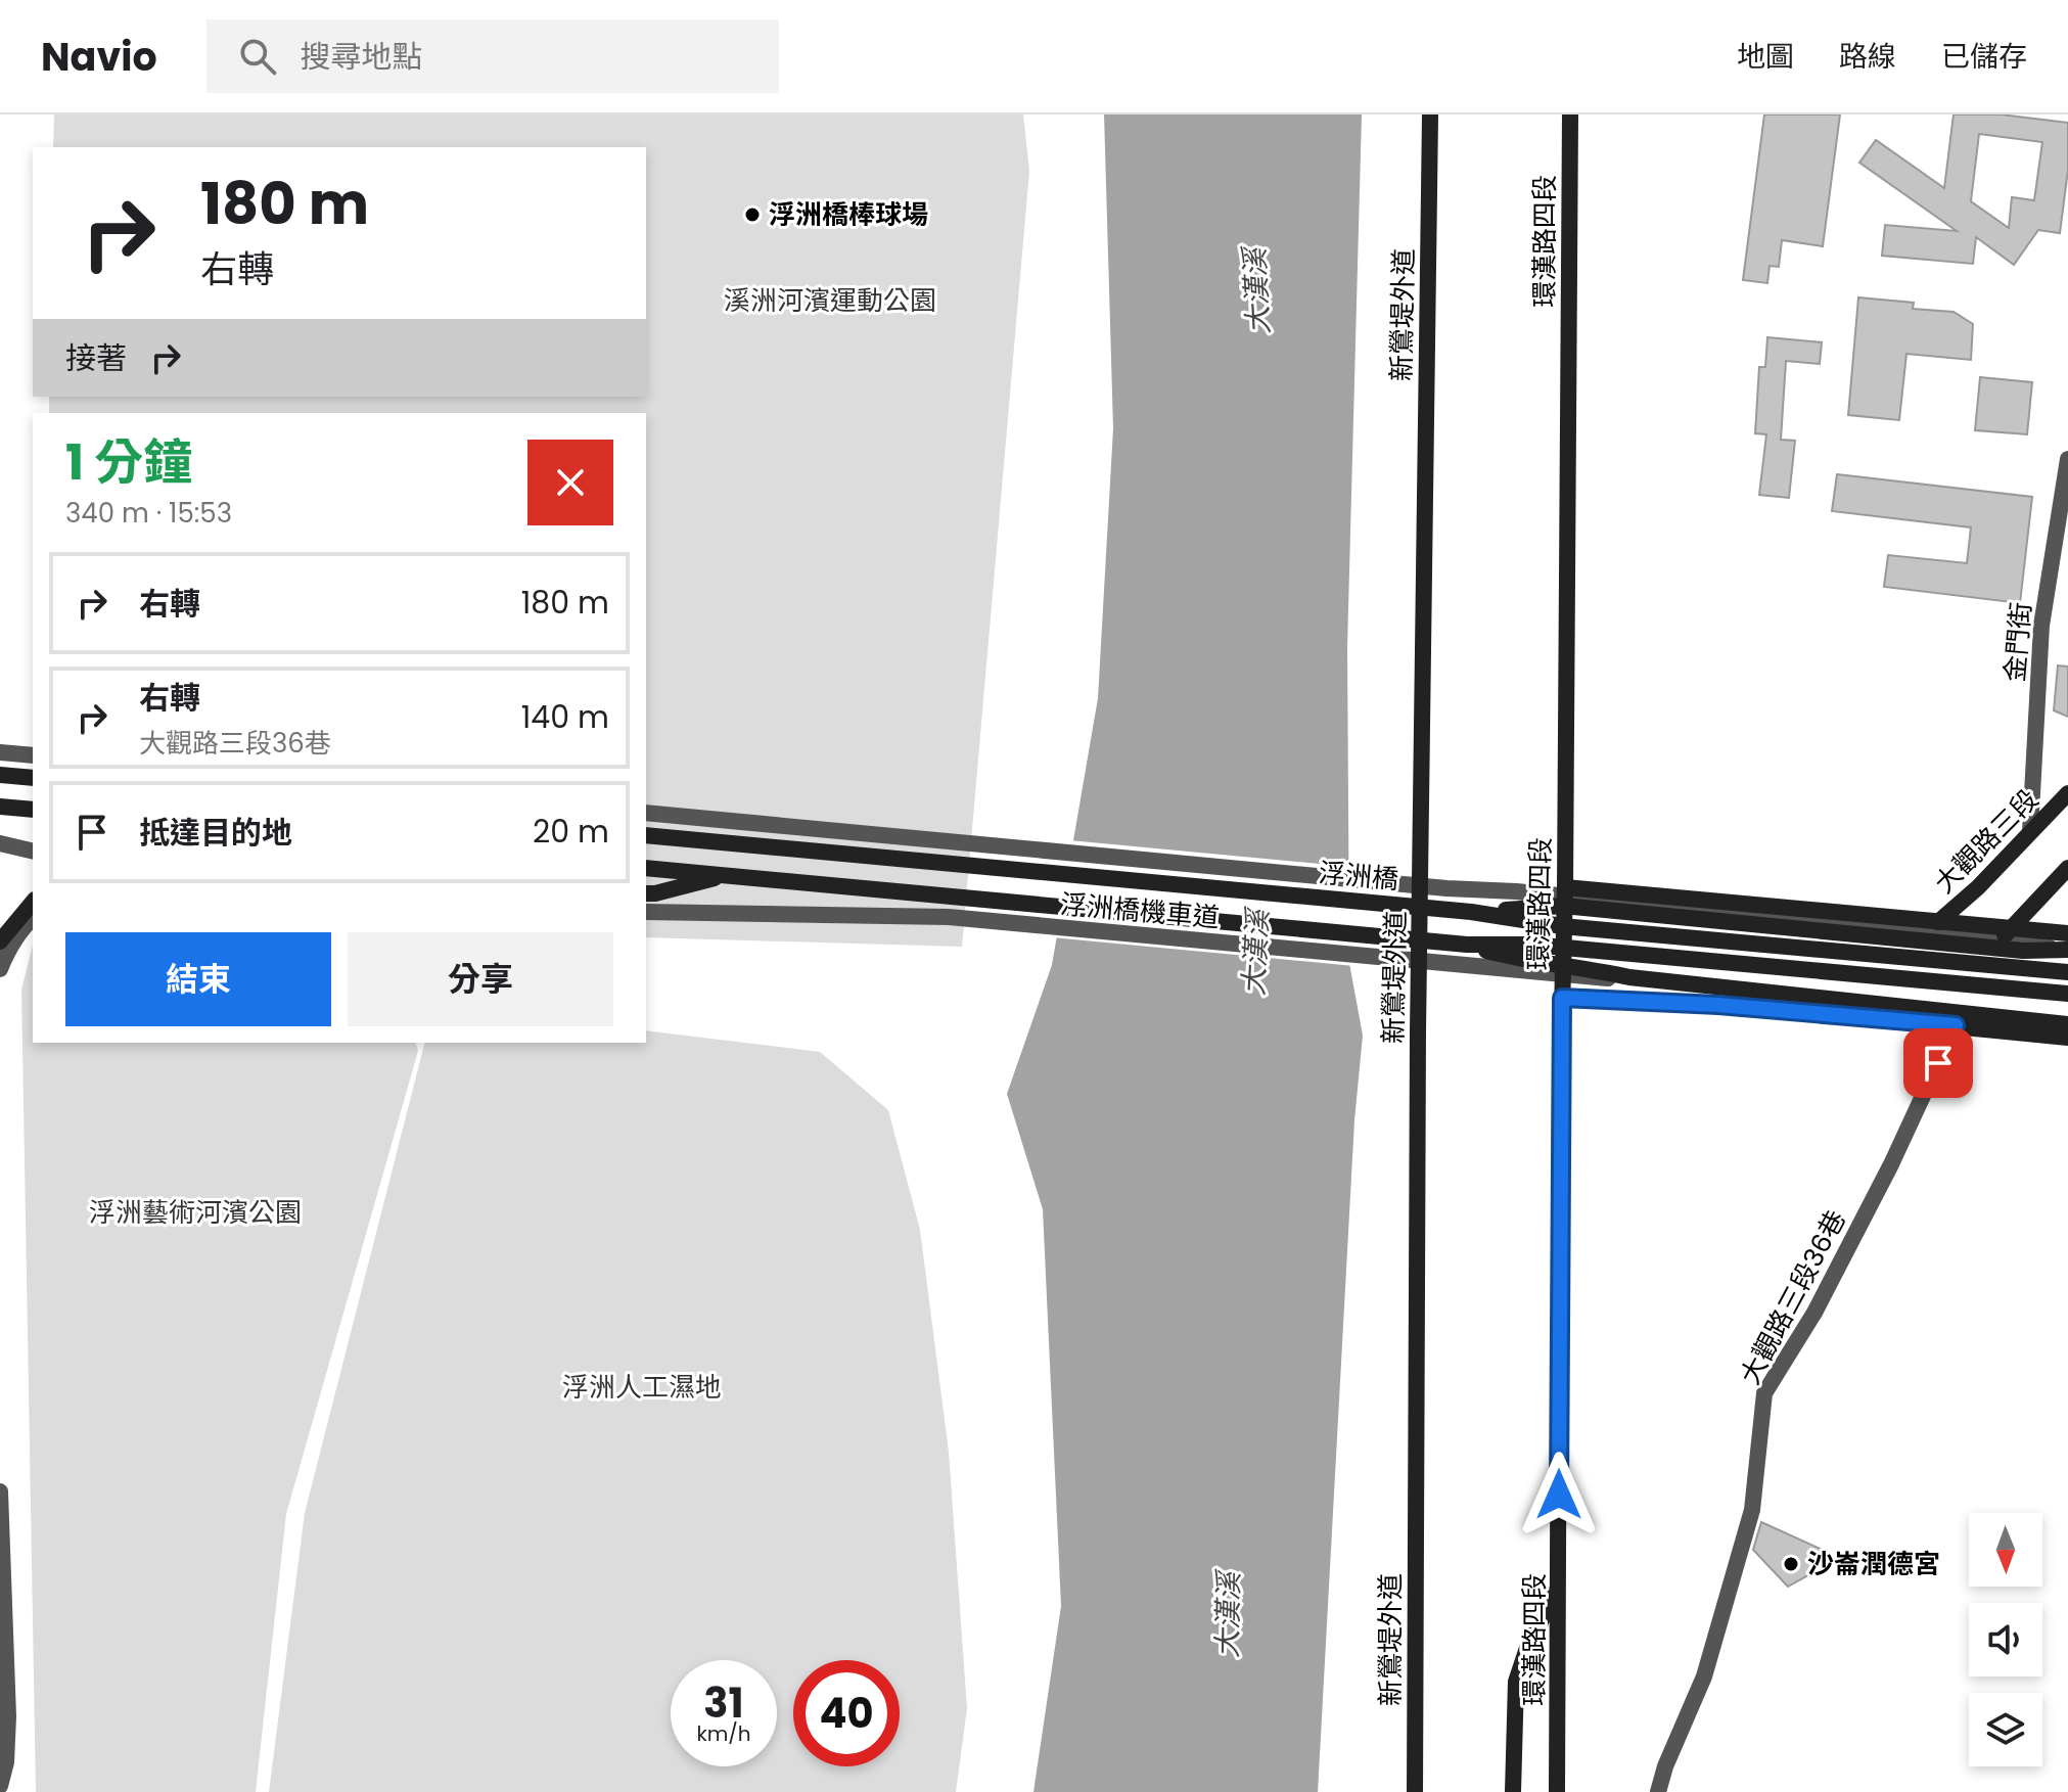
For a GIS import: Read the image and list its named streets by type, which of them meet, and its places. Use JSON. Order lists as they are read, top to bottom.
{
  "streets": {
    "street": [
      "環漢路四段",
      "新鶯堤外道",
      "金門街",
      "大觀路三段",
      "浮洲橋",
      "浮洲橋機車道",
      "大觀路三段36巷"
    ]
  },
  "crossings": [
    ["金門街", "大觀路三段"]
  ],
  "water": ["大漢溪"],
  "parks": ["溪洲河濱運動公園", "浮洲藝術河濱公園", "浮洲人工濕地"],
  "places": ["浮洲橋棒球場", "沙崙潤德宮"],
  "north": "bottom",
  "page": {
    "header": "Navio",
    "search": "搜尋地點",
    "nav": ["地圖", "路線", "已儲存"],
    "turn": ["180 m", "右轉"],
    "then": "接著",
    "heading": ["1 分鐘", "340 m · 15:53"],
    "list": [
      {
        "name": "右轉",
        "value": "180 m"
      },
      {
        "name": "右轉",
        "note": "大觀路三段36巷",
        "value": "140 m"
      },
      {
        "name": "抵達目的地",
        "value": "20 m"
      }
    ],
    "buttons": ["結束", "分享"],
    "speed": "31 km/h",
    "limit": "40"
  }
}
